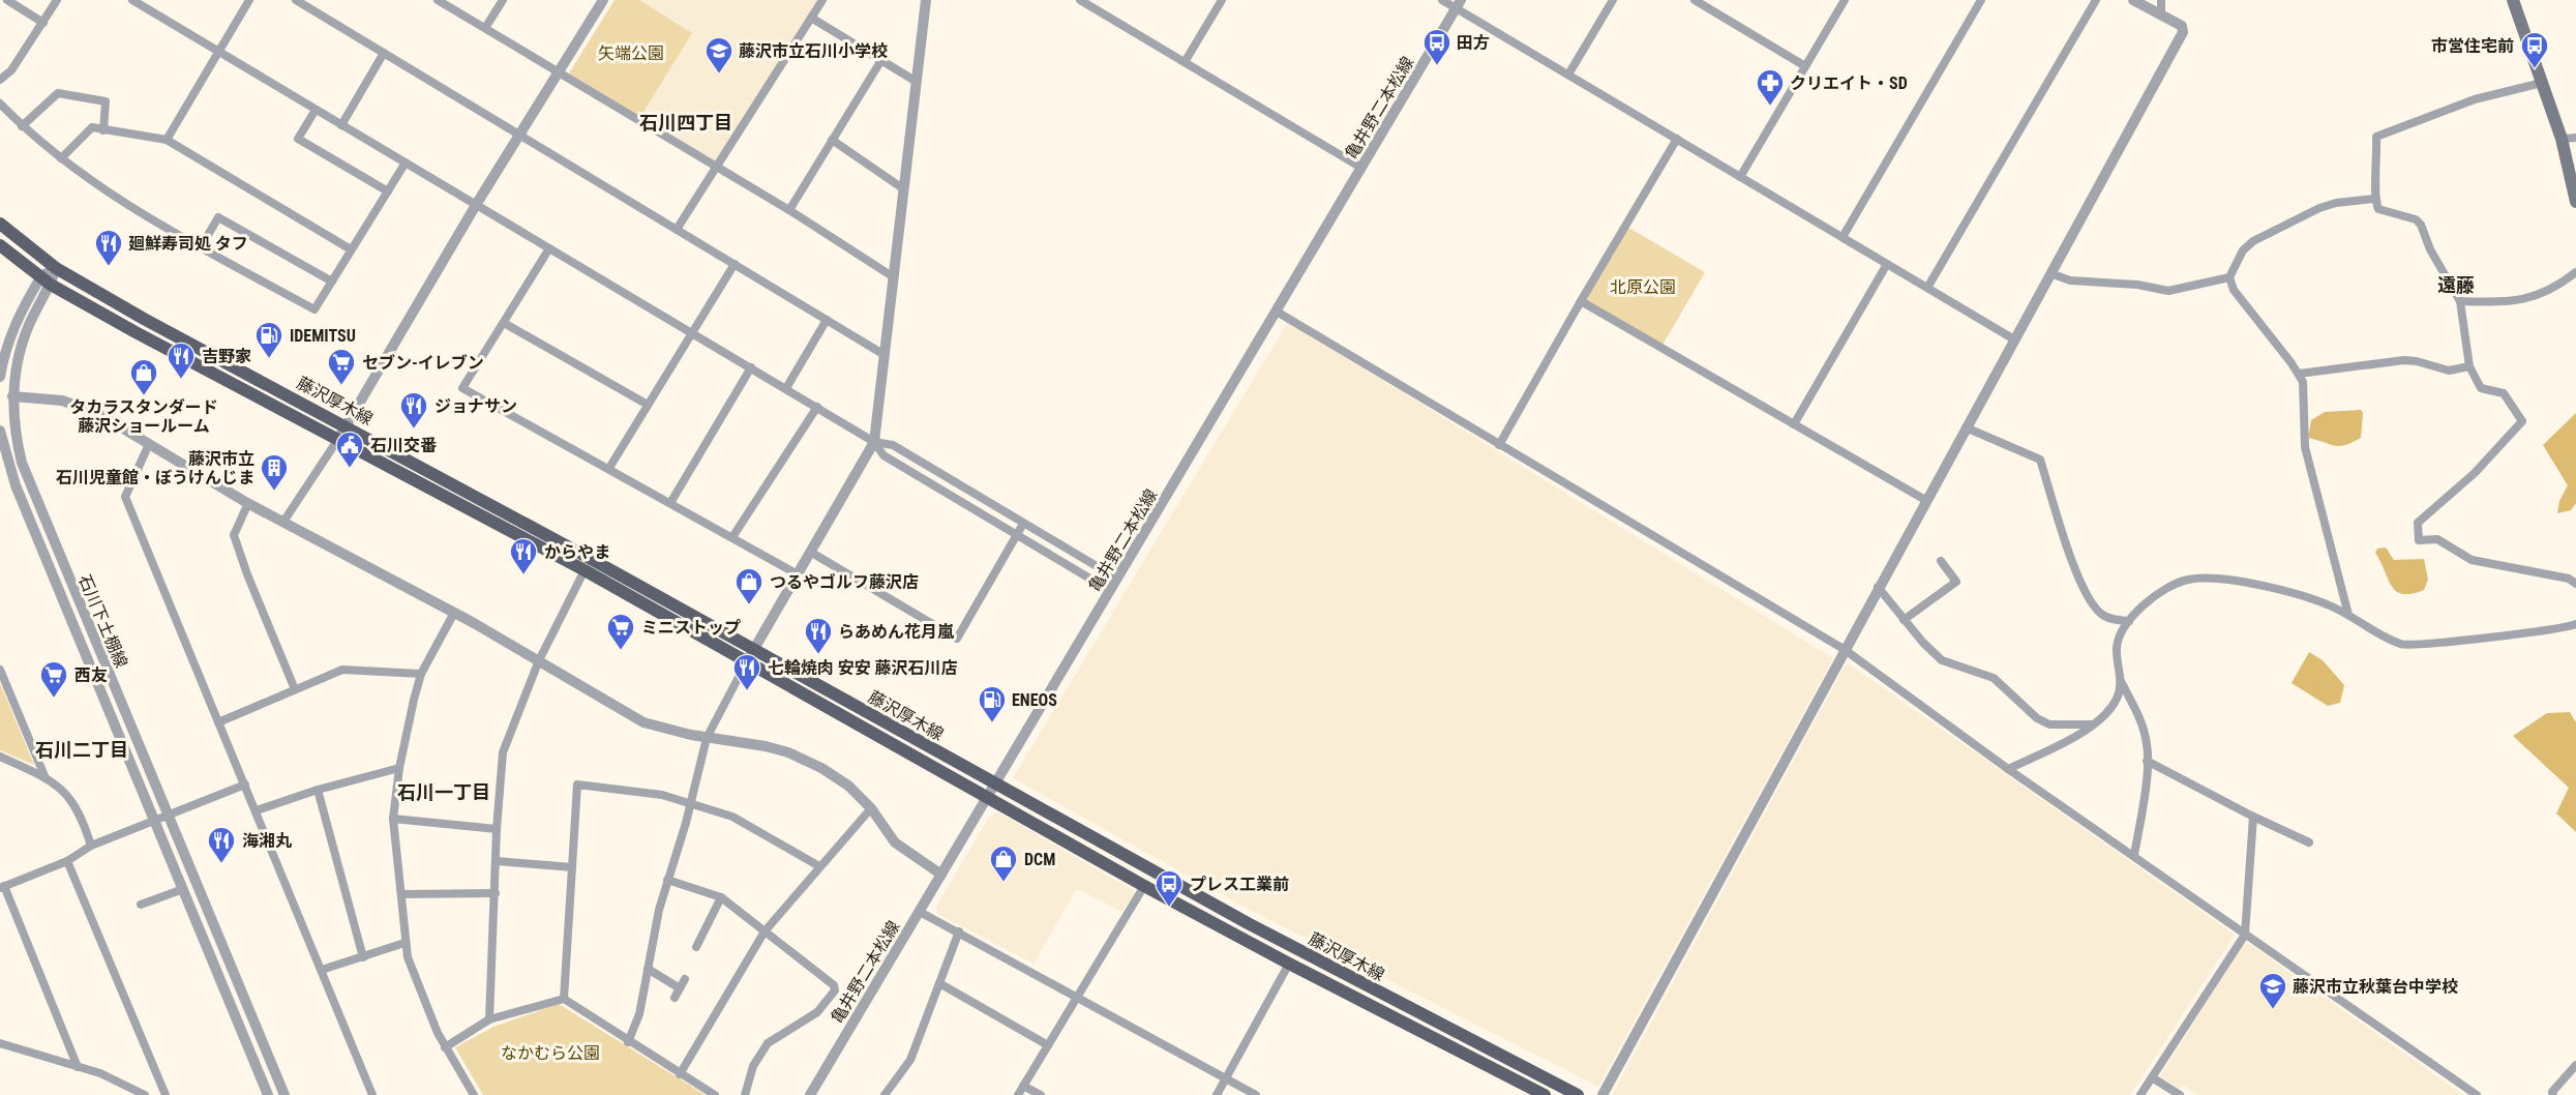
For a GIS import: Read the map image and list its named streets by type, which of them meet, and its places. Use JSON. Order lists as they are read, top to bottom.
{
  "streets": {
    "main road": ["藤沢厚木線"],
    "street": ["亀井野二本松線", "石川下土棚線"]
  },
  "crossings": [
    ["亀井野二本松線", "藤沢厚木線"],
    ["藤沢厚木線", "石川下土棚線"]
  ],
  "districts": [
    "石川四丁目",
    "遠藤",
    "石川二丁目",
    "石川一丁目"
  ],
  "parks": ["矢端公園", "北原公園", "なかむら公園"],
  "places": {
    "bus stop": ["田方", "市営住宅前", "プレス工業前"],
    "school or university": ["藤沢市立石川小学校", "藤沢市立秋葉台中学校"],
    "pharmacy": ["クリエイト・SD"],
    "restaurant": [
      "廻鮮寿司処 タフ",
      "吉野家",
      "ジョナサン",
      "からやま",
      "らあめん花月嵐",
      "七輪焼肉 安安 藤沢石川店",
      "海湘丸"
    ],
    "fuel station": ["IDEMITSU", "ENEOS"],
    "supermarket": ["セブン-イレブン", "ミニストップ", "西友"],
    "shop": ["タカラスタンダード 藤沢ショールーム", "つるやゴルフ藤沢店", "DCM"],
    "public building": ["石川交番"],
    "building": ["藤沢市立 石川児童館・ぼうけんじま"]
  }
}
